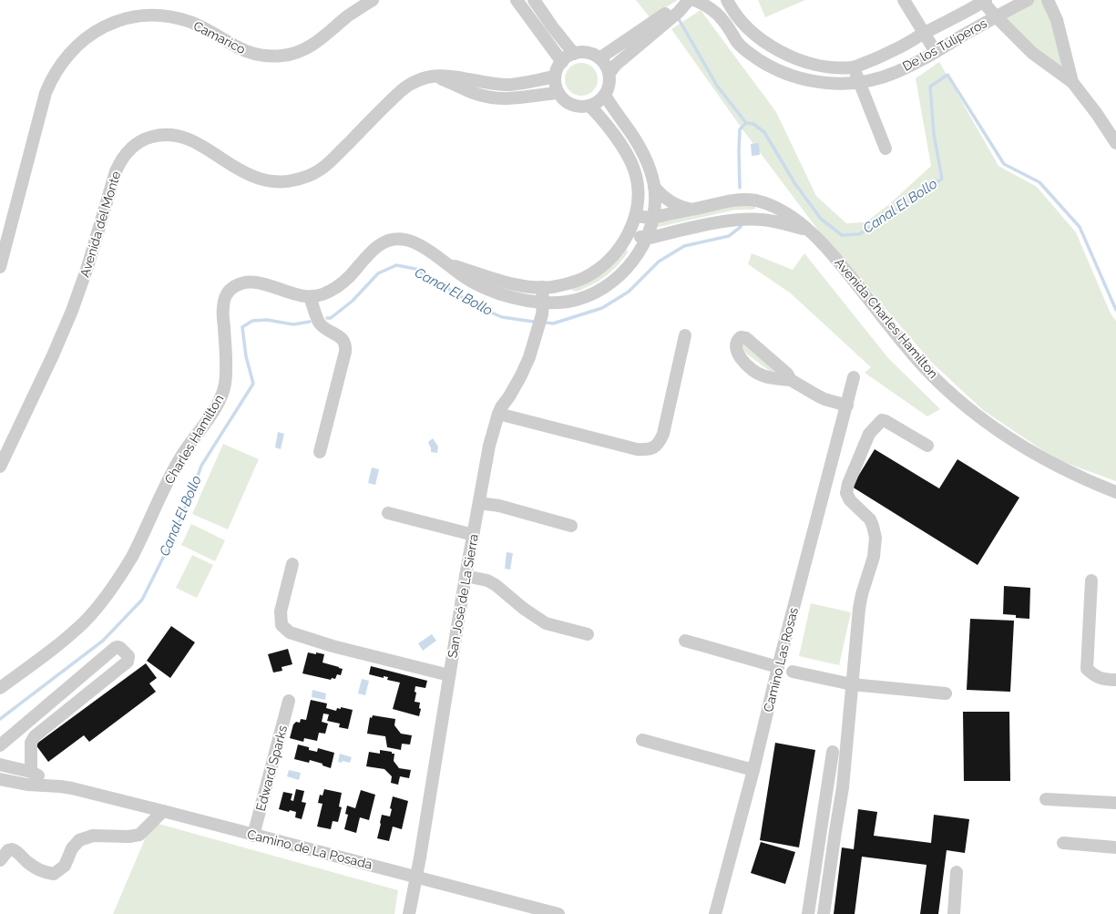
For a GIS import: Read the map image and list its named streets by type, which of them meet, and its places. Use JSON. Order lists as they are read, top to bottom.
{
  "streets": {
    "street": [
      "Camarico",
      "De los Tuliperos",
      "Avenida del Monte",
      "Avenida Charles Hamilton",
      "Charles Hamilton",
      "San José de La Sierra",
      "Camino Las Rosas",
      "Edward Sparks",
      "Camino de La Posada"
    ]
  },
  "crossings": [
    ["Avenida Charles Hamilton", "Charles Hamilton"],
    ["Charles Hamilton", "San José de La Sierra"],
    ["San José de La Sierra", "Camino de La Posada"],
    ["Edward Sparks", "Camino de La Posada"]
  ],
  "water": ["Canal El Bollo"]
}
